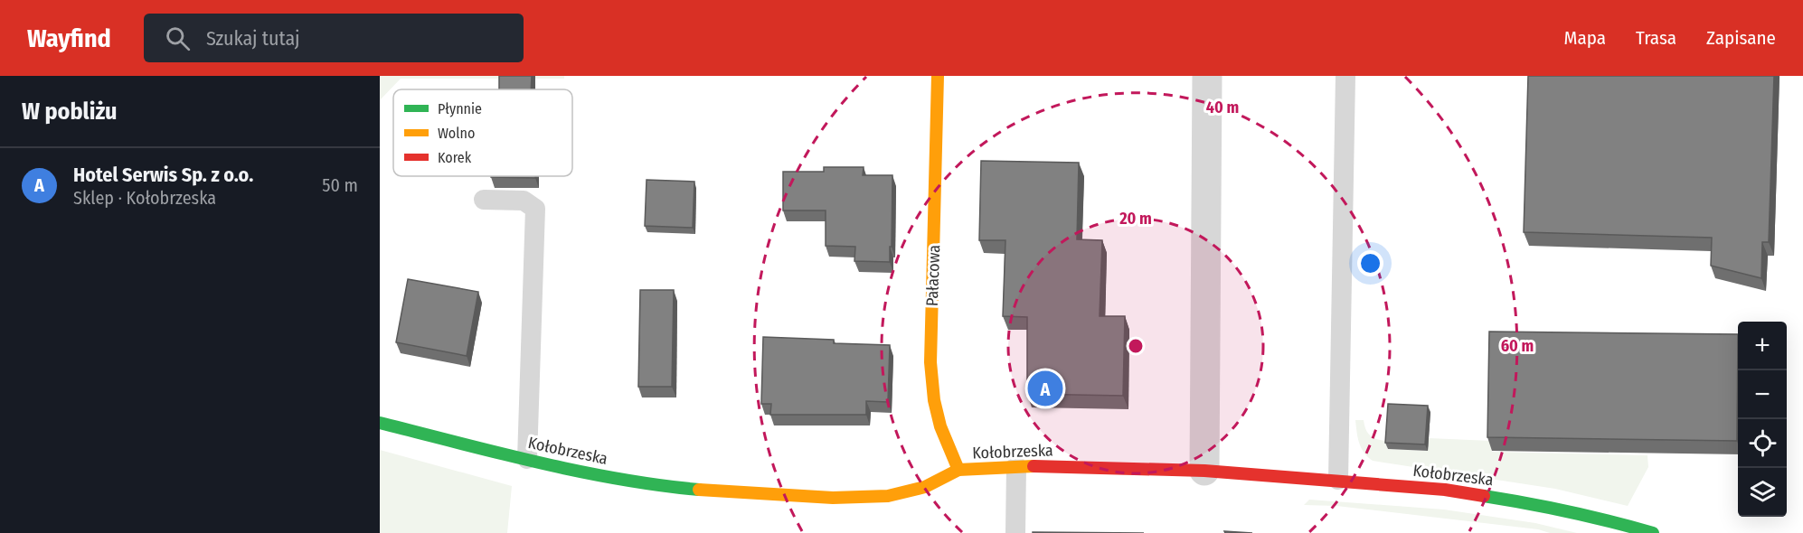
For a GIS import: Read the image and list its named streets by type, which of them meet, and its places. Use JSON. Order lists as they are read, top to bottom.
{
  "streets": {
    "street": ["Pałacowa", "Kołobrzeska"]
  },
  "crossings": [
    ["Pałacowa", "Kołobrzeska"]
  ],
  "legend": ["Płynnie", "Wolno", "Korek"],
  "page": {
    "header": "Wayfind",
    "search": "Szukaj tutaj",
    "nav": ["Mapa", "Trasa", "Zapisane"],
    "heading": "W pobliżu",
    "list": [
      {
        "mark": "A",
        "name": "Hotel Serwis Sp. z o.o.",
        "note": "Sklep · Kołobrzeska",
        "value": "50 m"
      }
    ],
    "map_buttons": ["+", "−"],
    "pins": "A"
  },
  "rings": ["40 m", "20 m", "60 m"]
}
